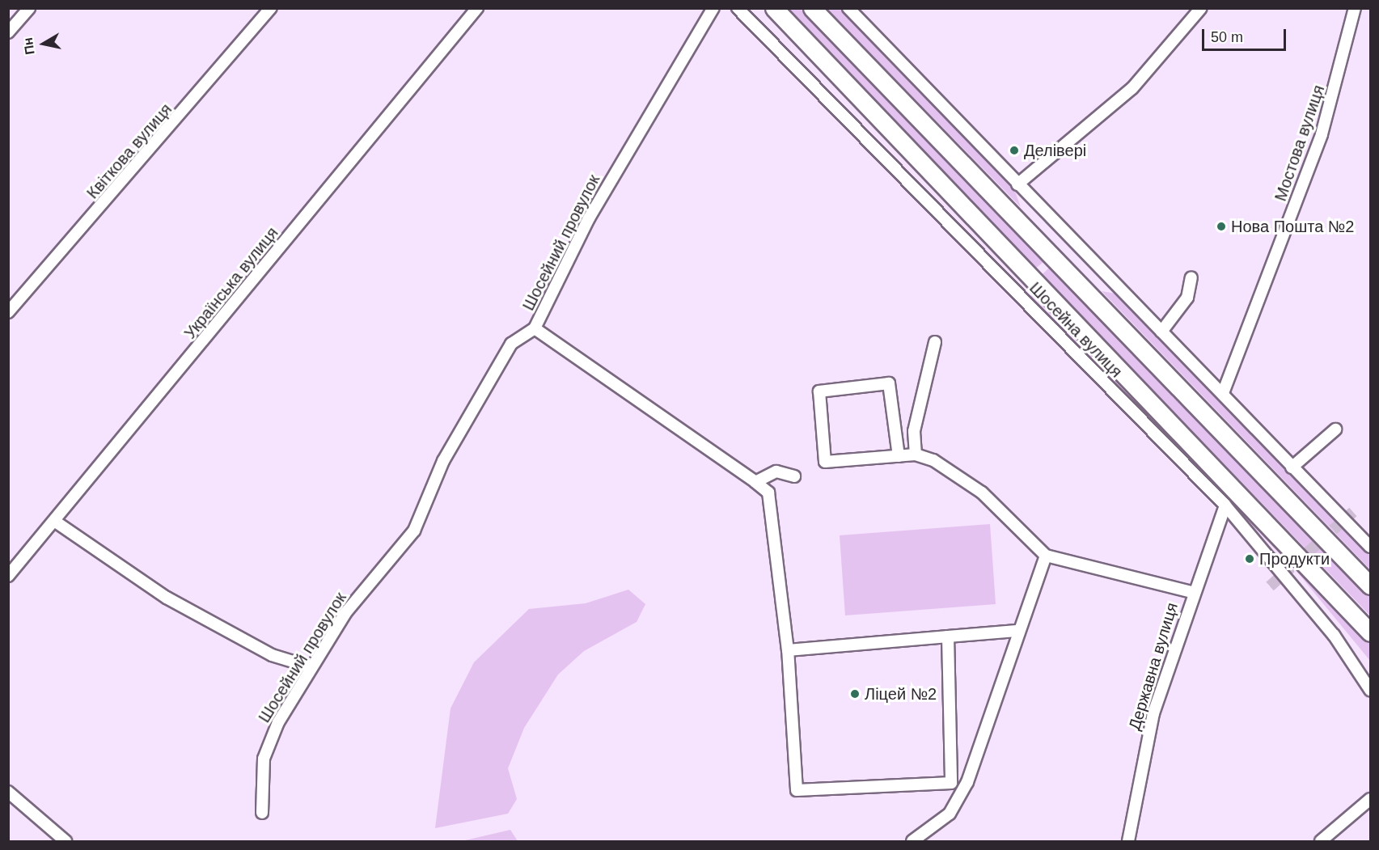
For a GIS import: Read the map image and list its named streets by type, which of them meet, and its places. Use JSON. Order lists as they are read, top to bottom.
{
  "streets": {
    "street": [
      "Мостова вулиця",
      "Квіткова вулиця",
      "Шосейний провулок",
      "Українська вулиця",
      "Шосейна вулиця",
      "Державна вулиця"
    ]
  },
  "crossings": [
    ["Шосейна вулиця", "Державна вулиця"]
  ],
  "places": [
    "Делівері",
    "Нова Пошта №2",
    "Продукти",
    "Ліцей №2"
  ],
  "scale_bar": "50 m",
  "north": "left"
}
